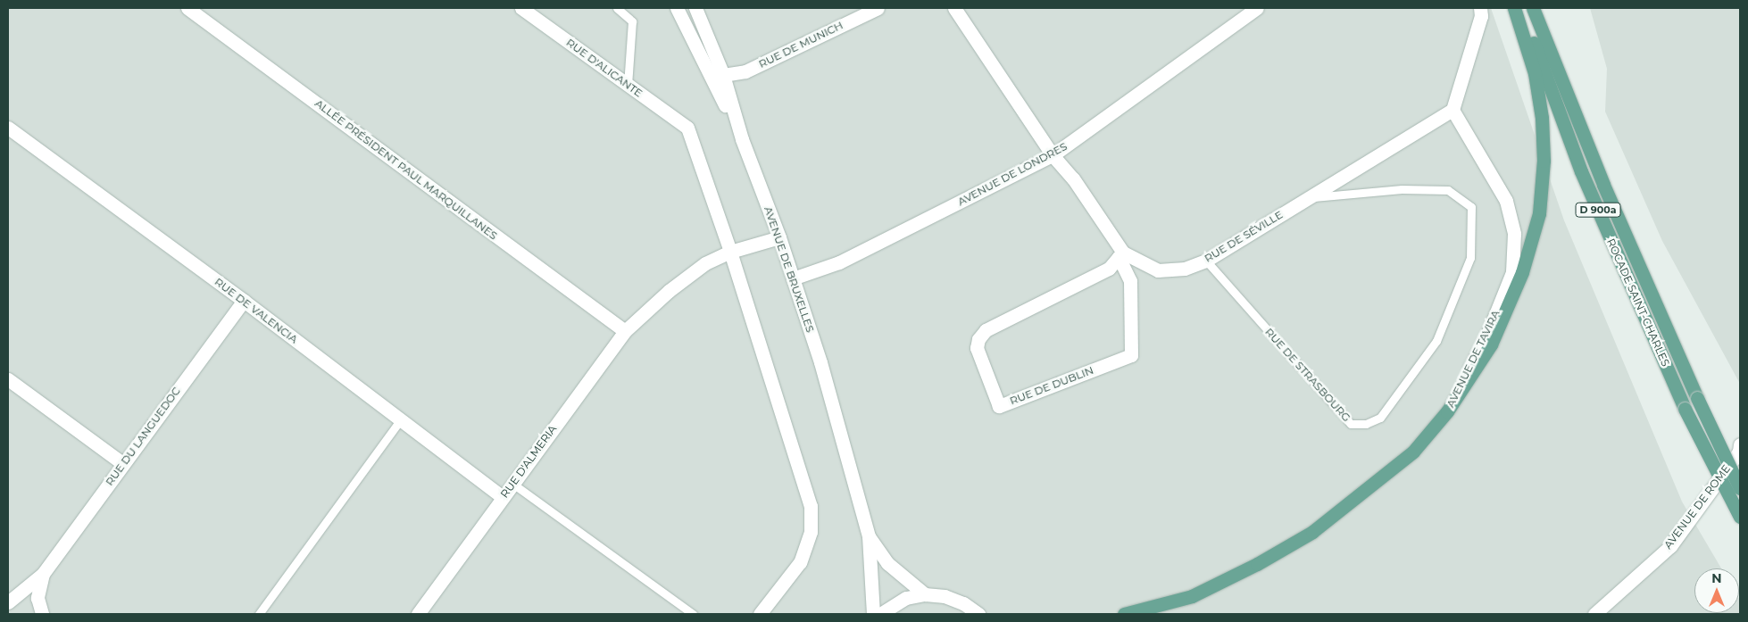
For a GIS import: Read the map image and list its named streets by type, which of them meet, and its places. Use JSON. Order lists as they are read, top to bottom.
{
  "streets": {
    "main road": ["D 900a", "ROCADE SAINT-CHARLES"],
    "street": [
      "RUE DE MUNICH",
      "RUE D'ALICANTE",
      "ALLÉE PRÉSIDENT PAUL MARQUILLANES",
      "AVENUE DE LONDRES",
      "RUE DE SÉVILLE",
      "AVENUE DE BRUXELLES",
      "RUE DE VALENCIA",
      "AVENUE DE TAVIRA",
      "RUE DE DUBLIN",
      "RUE DU LANGUEDOC",
      "RUE D'ALMERIA",
      "AVENUE DE ROME"
    ],
    "lane": ["RUE DE STRASBOURG"]
  },
  "crossings": [
    ["RUE DE MUNICH", "AVENUE DE BRUXELLES"],
    ["RUE D'ALICANTE", "RUE D'ALMERIA"],
    ["ALLÉE PRÉSIDENT PAUL MARQUILLANES", "RUE D'ALMERIA"],
    ["AVENUE DE LONDRES", "RUE DE SÉVILLE"],
    ["AVENUE DE LONDRES", "AVENUE DE BRUXELLES"],
    ["RUE DE SÉVILLE", "AVENUE DE TAVIRA"],
    ["RUE DE SÉVILLE", "RUE DE STRASBOURG"],
    ["RUE DE SÉVILLE", "RUE DE DUBLIN"],
    ["AVENUE DE BRUXELLES", "RUE D'ALMERIA"],
    ["RUE DE VALENCIA", "RUE DU LANGUEDOC"],
    ["RUE DE VALENCIA", "RUE D'ALMERIA"]
  ],
  "north": "top"
}
